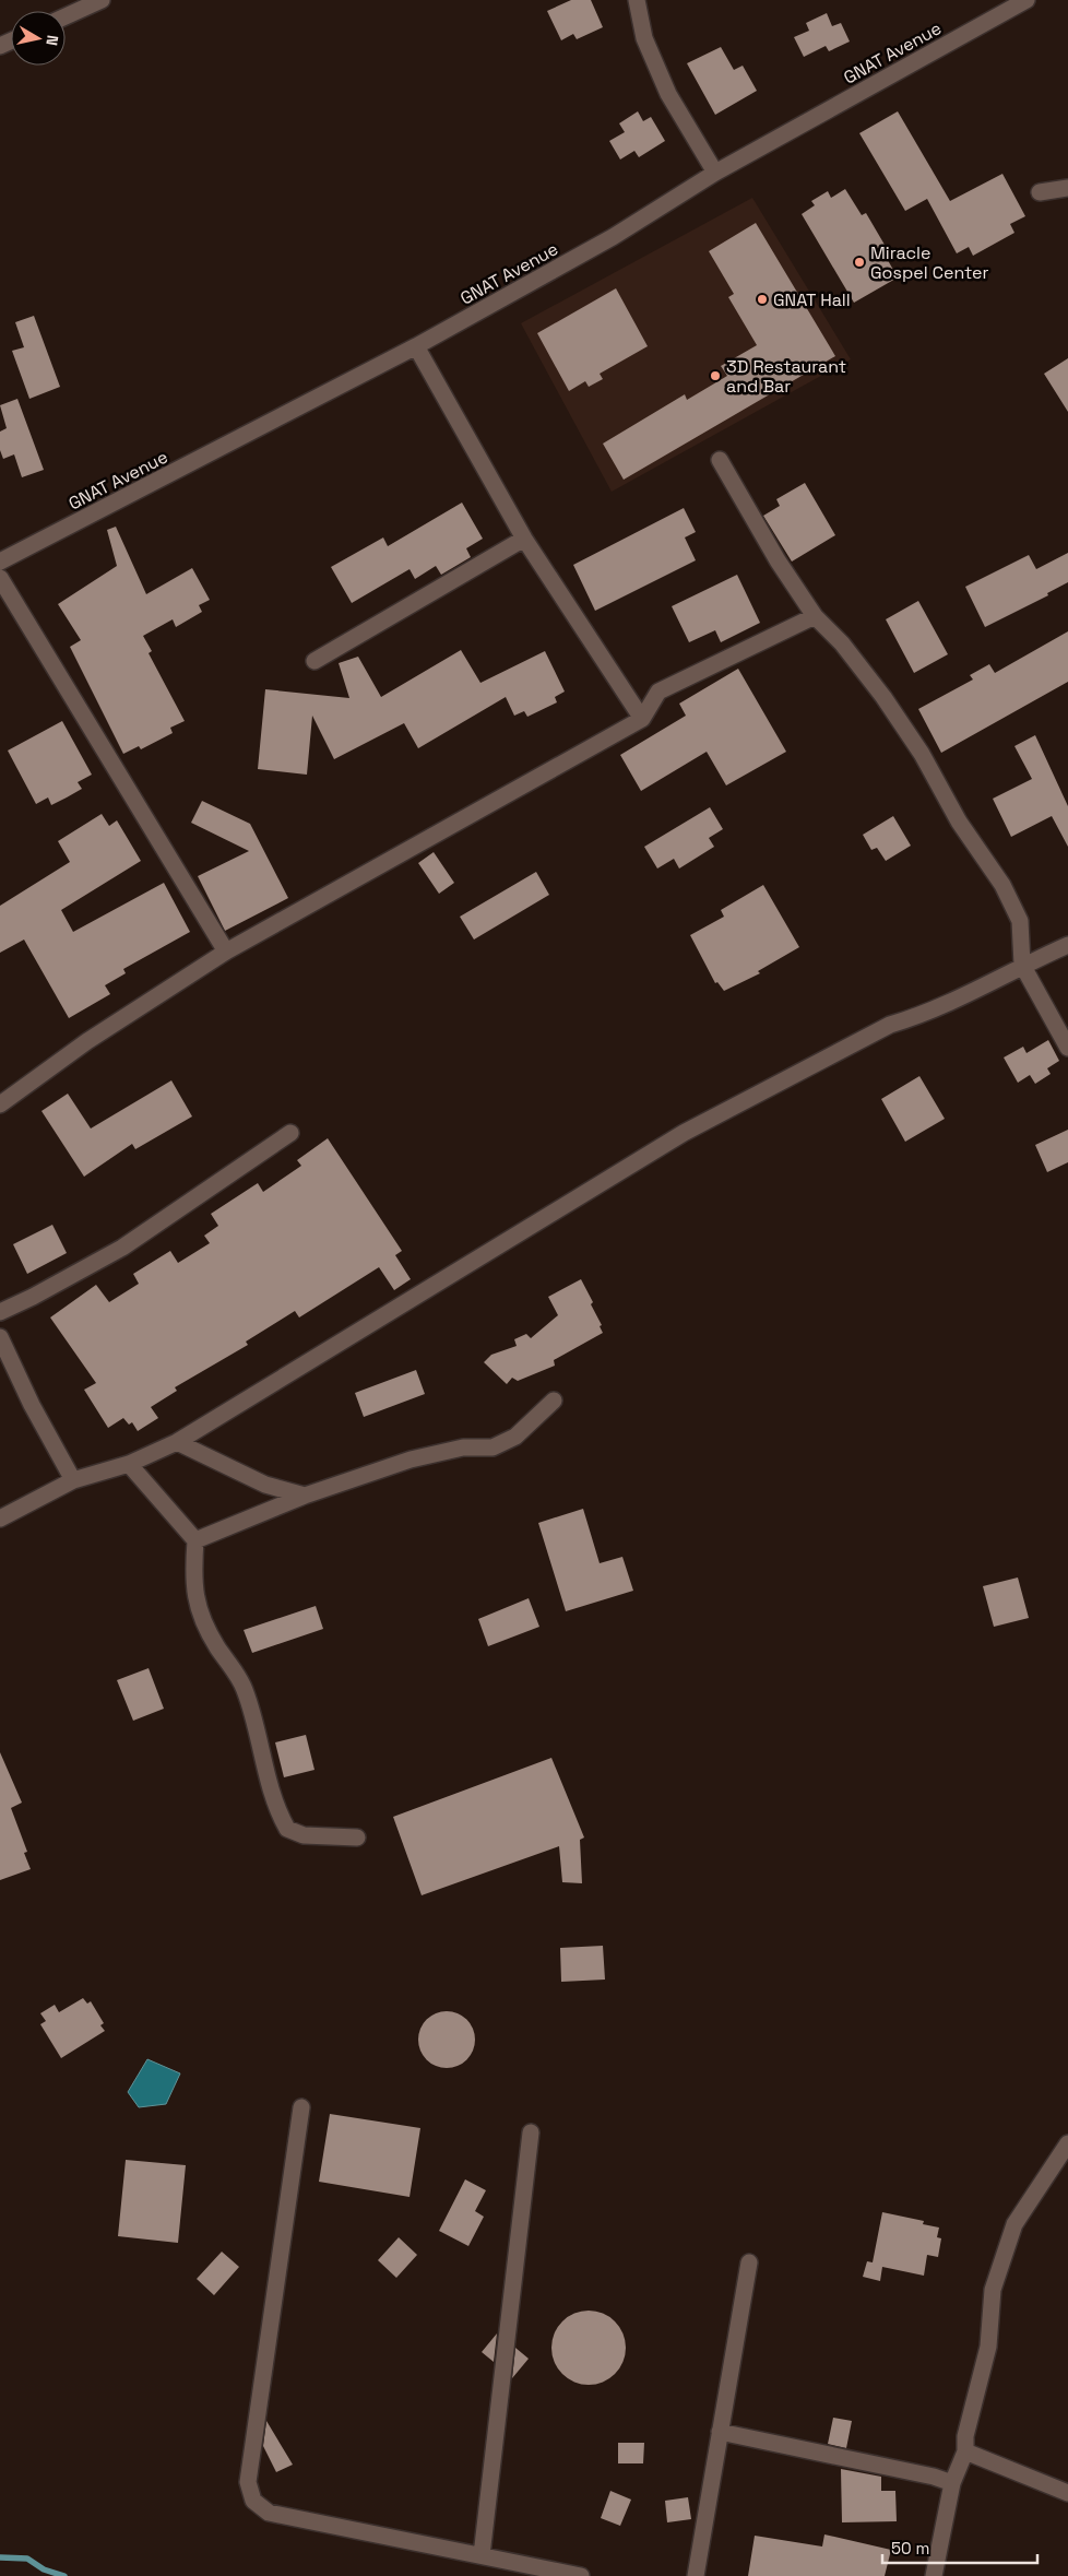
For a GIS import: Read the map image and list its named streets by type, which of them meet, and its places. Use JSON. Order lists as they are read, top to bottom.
{
  "streets": {
    "street": ["GNAT Avenue"]
  },
  "places": ["Miracle Gospel Center", "GNAT Hall", "3D Restaurant and Bar"],
  "scale_bar": "50 m",
  "north": "right"
}
